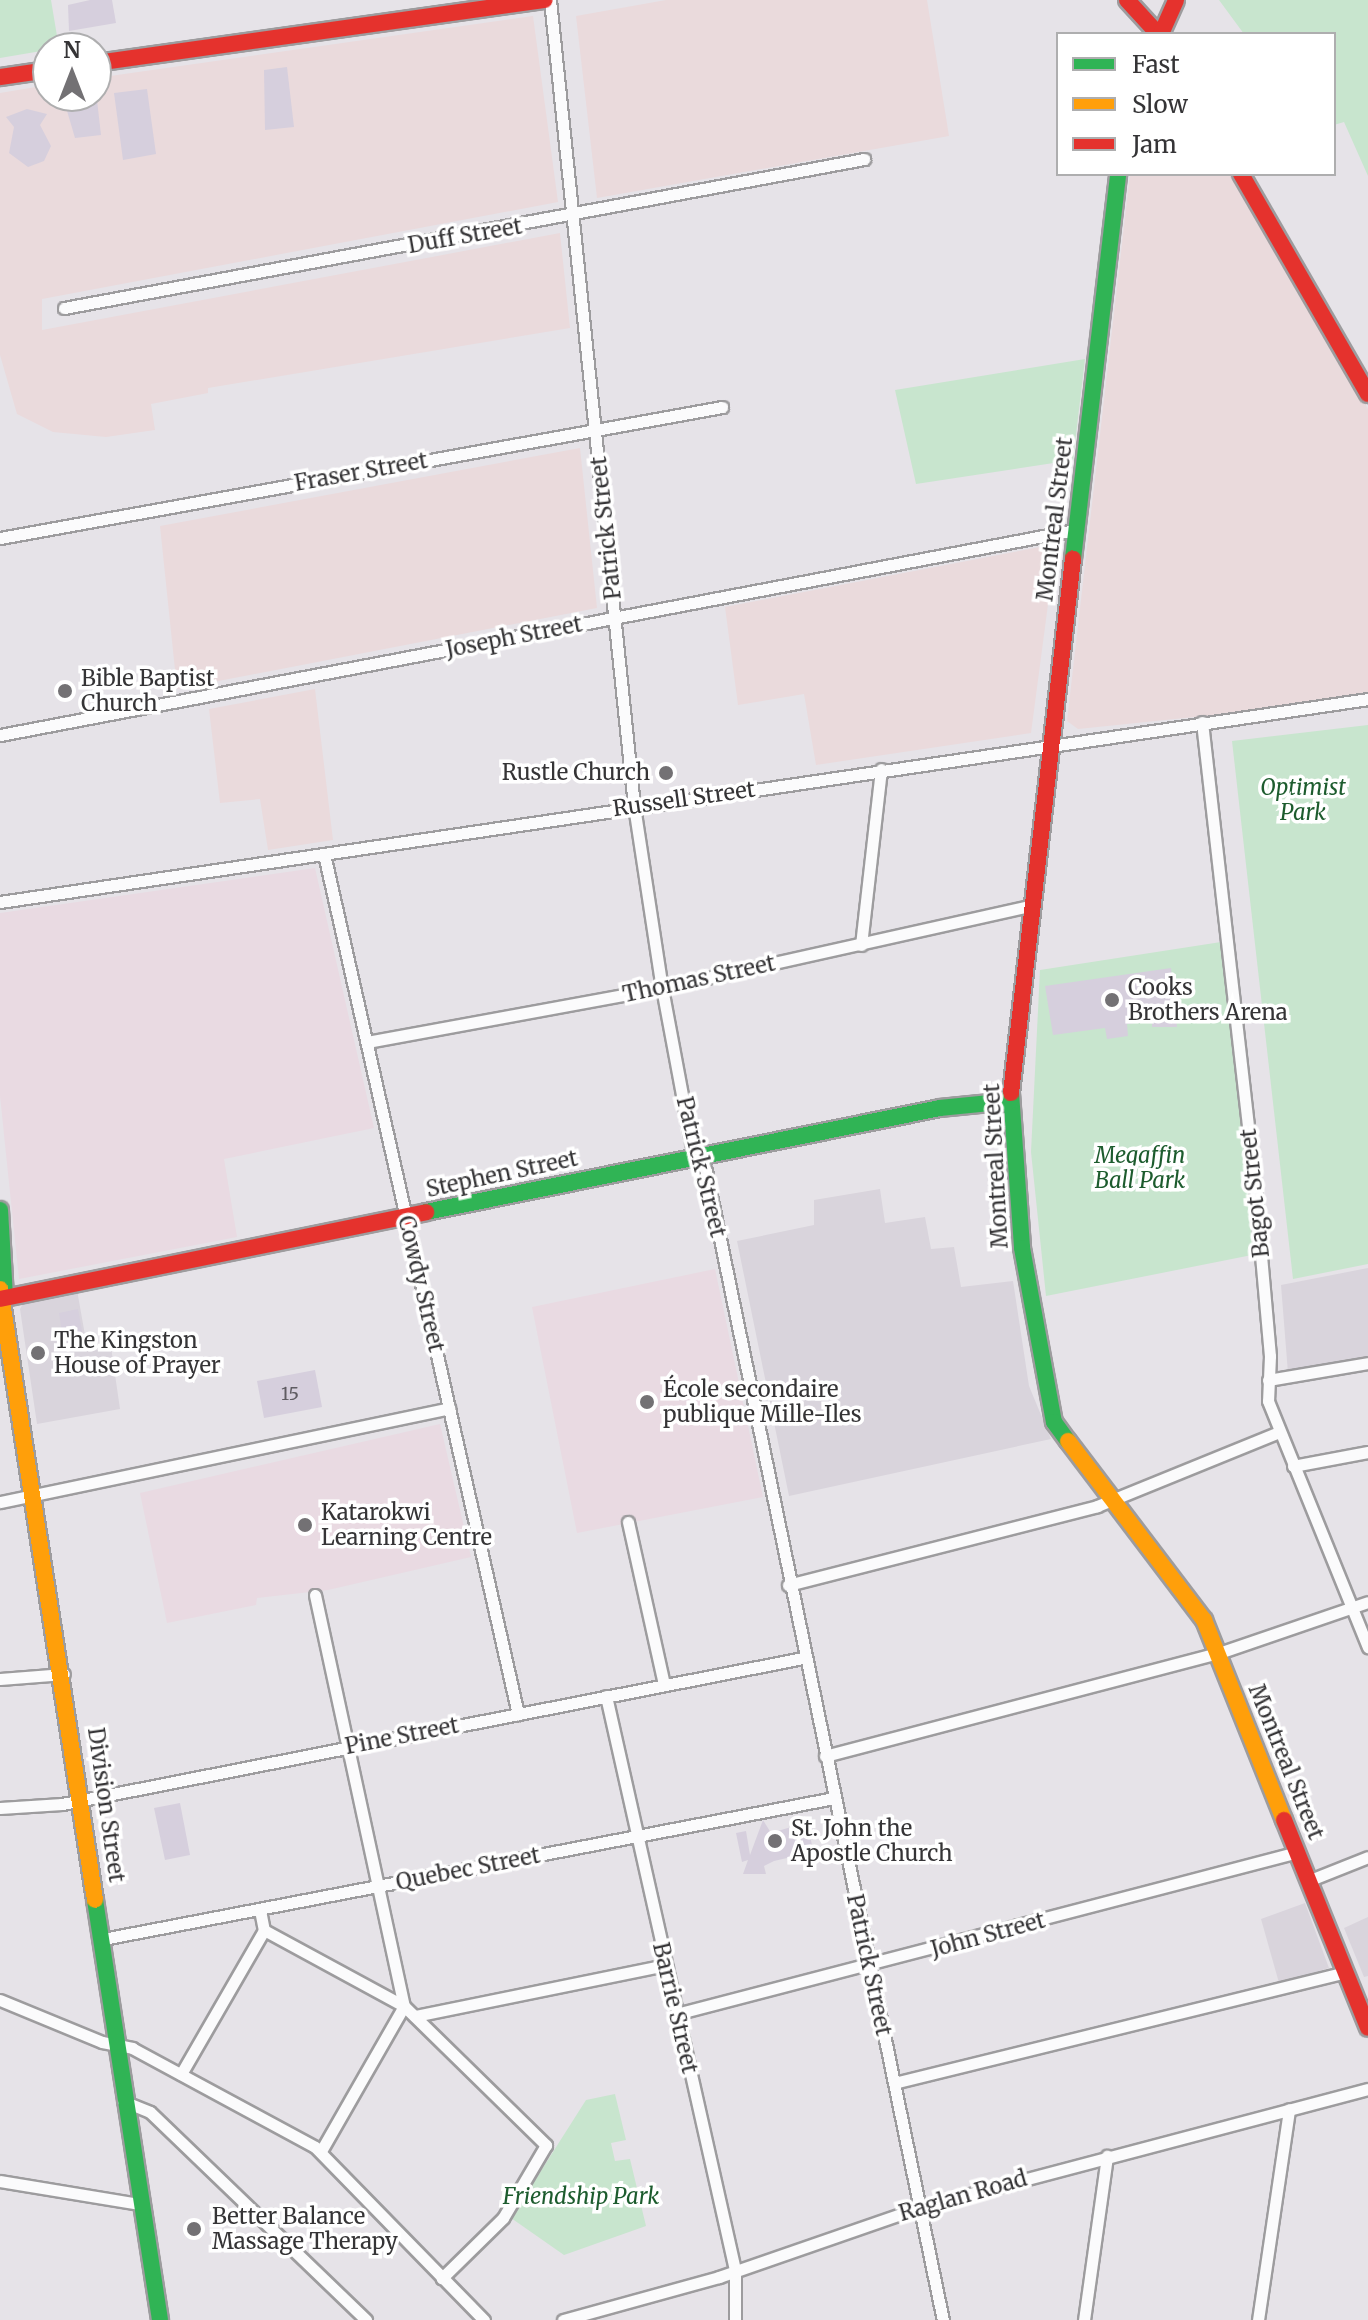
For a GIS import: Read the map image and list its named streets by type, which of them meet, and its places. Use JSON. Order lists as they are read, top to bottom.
{
  "streets": {
    "main road": ["Montreal Street", "Stephen Street", "Division Street"],
    "street": [
      "Duff Street",
      "Fraser Street",
      "Patrick Street",
      "Joseph Street",
      "Russell Street",
      "Thomas Street",
      "Bagot Street",
      "Cowdy Street",
      "Pine Street",
      "Quebec Street",
      "John Street",
      "Barrie Street",
      "Raglan Road"
    ]
  },
  "crossings": [
    ["Duff Street", "Patrick Street"],
    ["Fraser Street", "Patrick Street"],
    ["Montreal Street", "Joseph Street"],
    ["Montreal Street", "Russell Street"],
    ["Montreal Street", "Thomas Street"],
    ["Montreal Street", "Stephen Street"],
    ["Montreal Street", "John Street"],
    ["Patrick Street", "Joseph Street"],
    ["Patrick Street", "Russell Street"],
    ["Patrick Street", "Thomas Street"],
    ["Patrick Street", "Stephen Street"],
    ["Patrick Street", "Pine Street"],
    ["Patrick Street", "Quebec Street"],
    ["Patrick Street", "John Street"],
    ["Patrick Street", "Raglan Road"],
    ["Russell Street", "Bagot Street"],
    ["Russell Street", "Cowdy Street"],
    ["Thomas Street", "Cowdy Street"],
    ["Stephen Street", "Cowdy Street"],
    ["Stephen Street", "Division Street"],
    ["Cowdy Street", "Pine Street"],
    ["Pine Street", "Division Street"],
    ["Pine Street", "Barrie Street"],
    ["Division Street", "Quebec Street"],
    ["Quebec Street", "Barrie Street"],
    ["John Street", "Barrie Street"],
    ["Barrie Street", "Raglan Road"]
  ],
  "parks": ["Optimist Park", "Megaffin Ball Park", "Friendship Park"],
  "places": [
    "Bible Baptist Church",
    "Rustle Church",
    "Cooks Brothers Arena",
    "The Kingston House of Prayer",
    "École secondaire publique Mille-Iles",
    "Katarokwi Learning Centre",
    "St. John the Apostle Church",
    "Better Balance Massage Therapy"
  ],
  "house_numbers": ["15"],
  "legend": ["Fast", "Slow", "Jam"],
  "north": "top"
}
